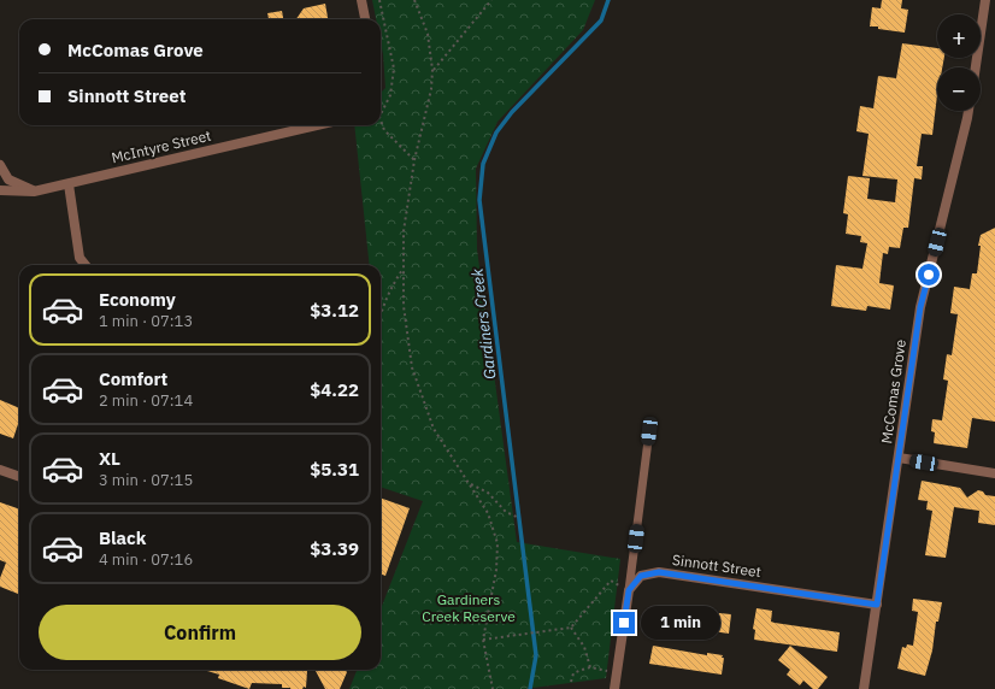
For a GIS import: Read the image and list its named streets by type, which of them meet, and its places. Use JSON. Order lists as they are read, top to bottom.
{
  "streets": {
    "street": ["McIntyre Street", "McComas Grove", "Sinnott Street"]
  },
  "crossings": [
    ["McComas Grove", "Sinnott Street"]
  ],
  "water": ["Gardiners Creek"],
  "parks": ["Gardiners Creek Reserve"],
  "page": {
    "map_buttons": ["+", "−"],
    "banner": ["McComas Grove", "Sinnott Street"],
    "list": [
      {
        "name": "Economy",
        "note": "1 min · 07:13",
        "value": "$3.12"
      },
      {
        "name": "Comfort",
        "note": "2 min · 07:14",
        "value": "$4.22"
      },
      {
        "name": "XL",
        "note": "3 min · 07:15",
        "value": "$5.31"
      },
      {
        "name": "Black",
        "note": "4 min · 07:16",
        "value": "$3.39"
      }
    ],
    "buttons": "Confirm",
    "bubble": "1 min"
  }
}
